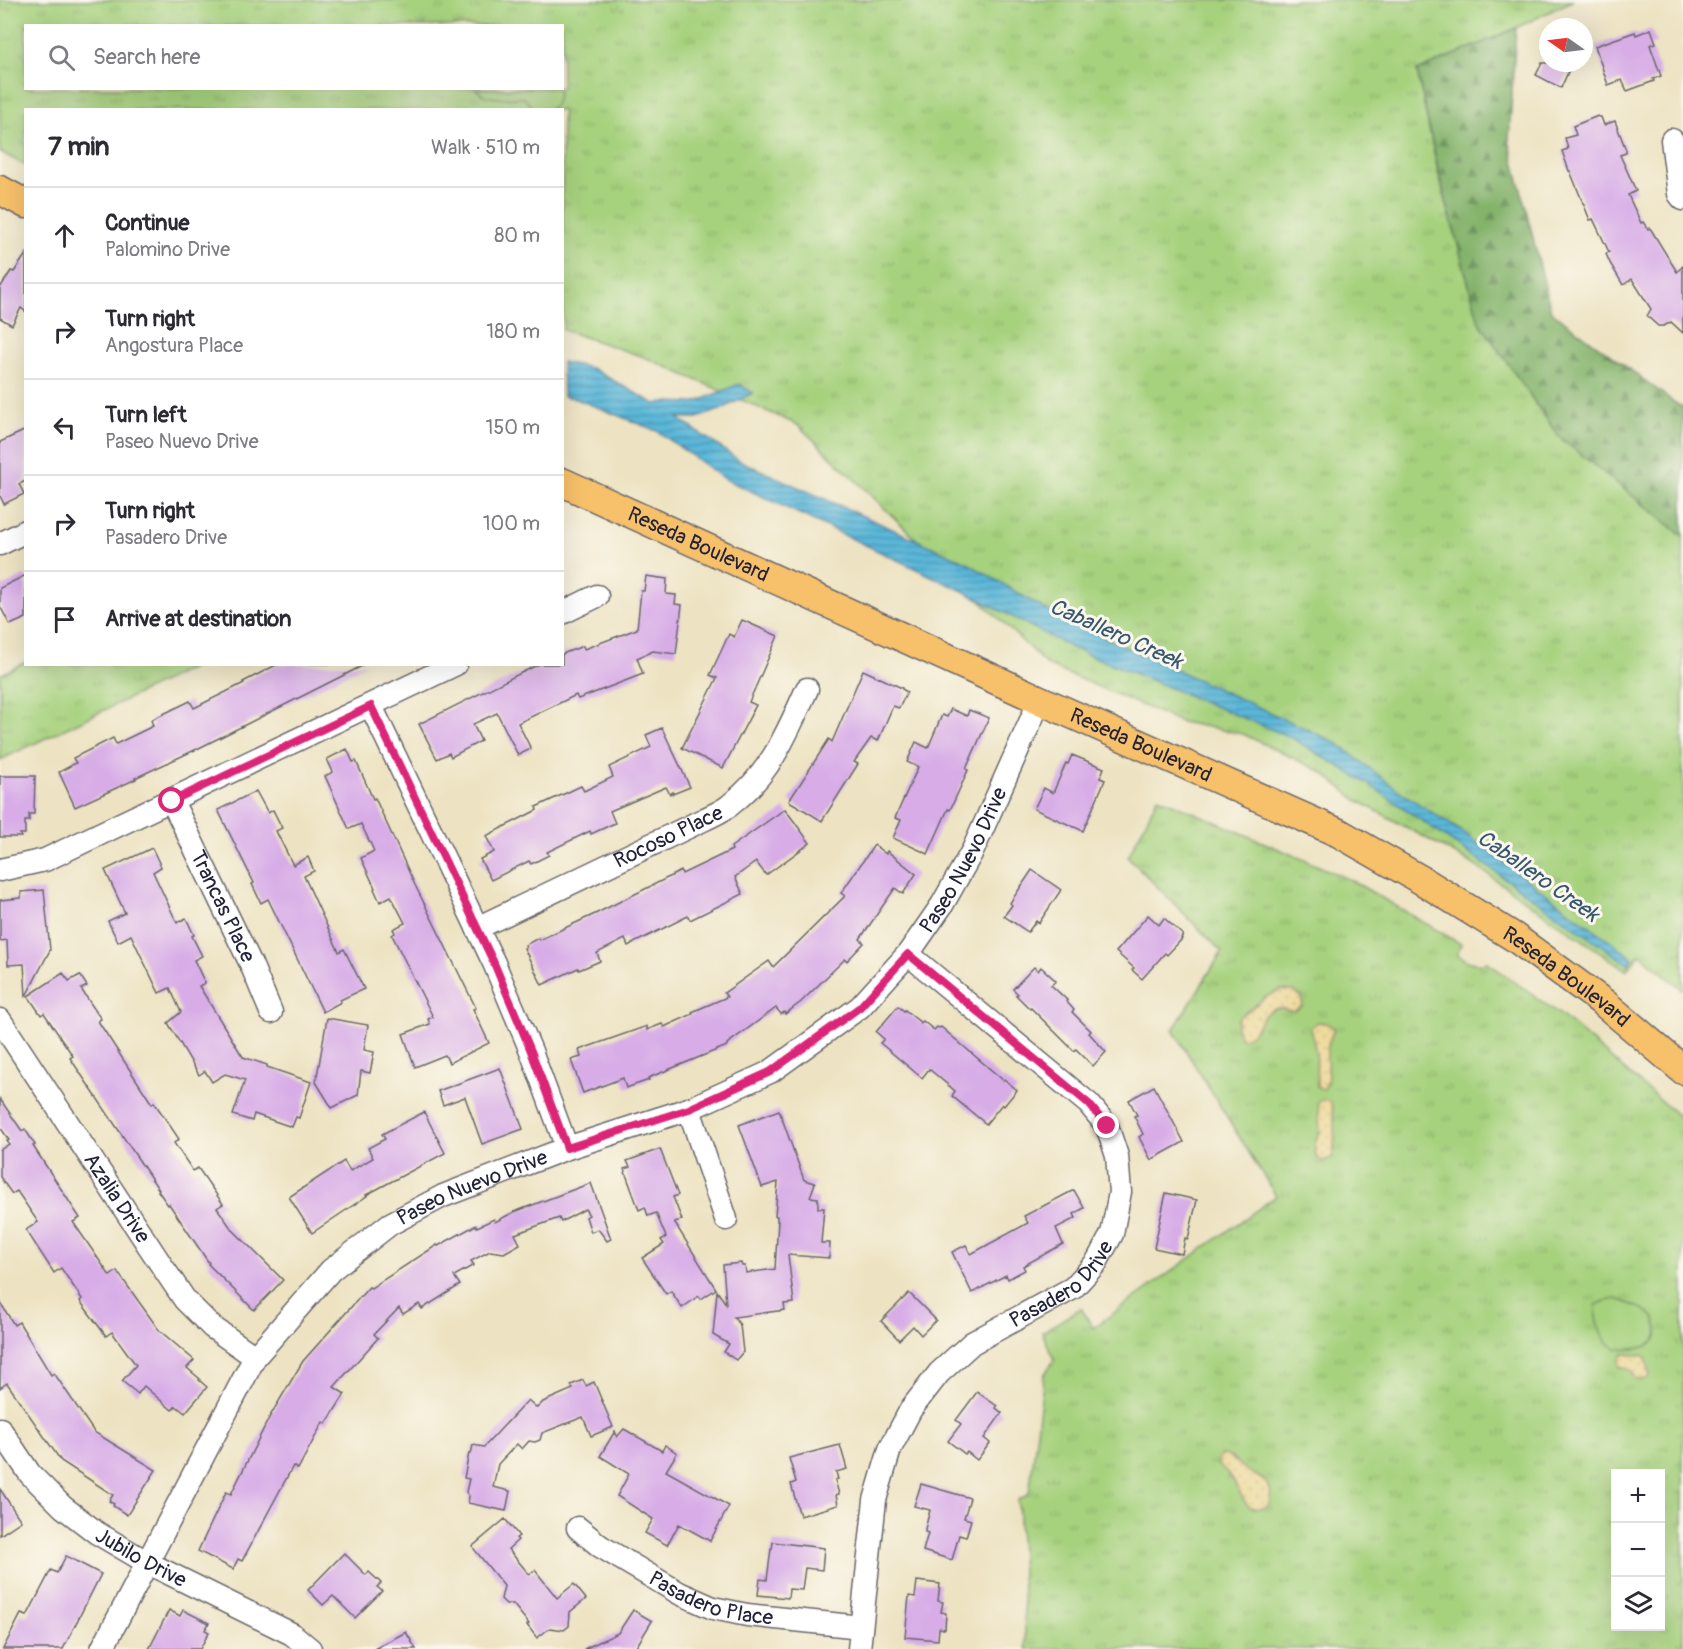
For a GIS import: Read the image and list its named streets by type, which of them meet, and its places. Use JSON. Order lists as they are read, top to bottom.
{
  "streets": {
    "main road": ["Reseda Boulevard"],
    "street": [
      "Rocoso Place",
      "Paseo Nuevo Drive",
      "Trancas Place",
      "Azalia Drive",
      "Pasadero Drive",
      "Jubilo Drive",
      "Pasadero Place"
    ]
  },
  "crossings": [
    ["Reseda Boulevard", "Paseo Nuevo Drive"],
    ["Paseo Nuevo Drive", "Azalia Drive"],
    ["Paseo Nuevo Drive", "Pasadero Drive"],
    ["Paseo Nuevo Drive", "Jubilo Drive"],
    ["Pasadero Drive", "Pasadero Place"]
  ],
  "water": ["Caballero Creek"],
  "north": "left",
  "page": {
    "search": "Search here",
    "heading": ["7 min", "Walk · 510 m"],
    "list": [
      ["Continue", "Palomino Drive", "80 m"],
      ["Turn right", "Angostura Place", "180 m"],
      ["Turn left", "Paseo Nuevo Drive", "150 m"],
      ["Turn right", "Pasadero Drive", "100 m"],
      "Arrive at destination"
    ],
    "map_buttons": ["+", "−"]
  }
}
